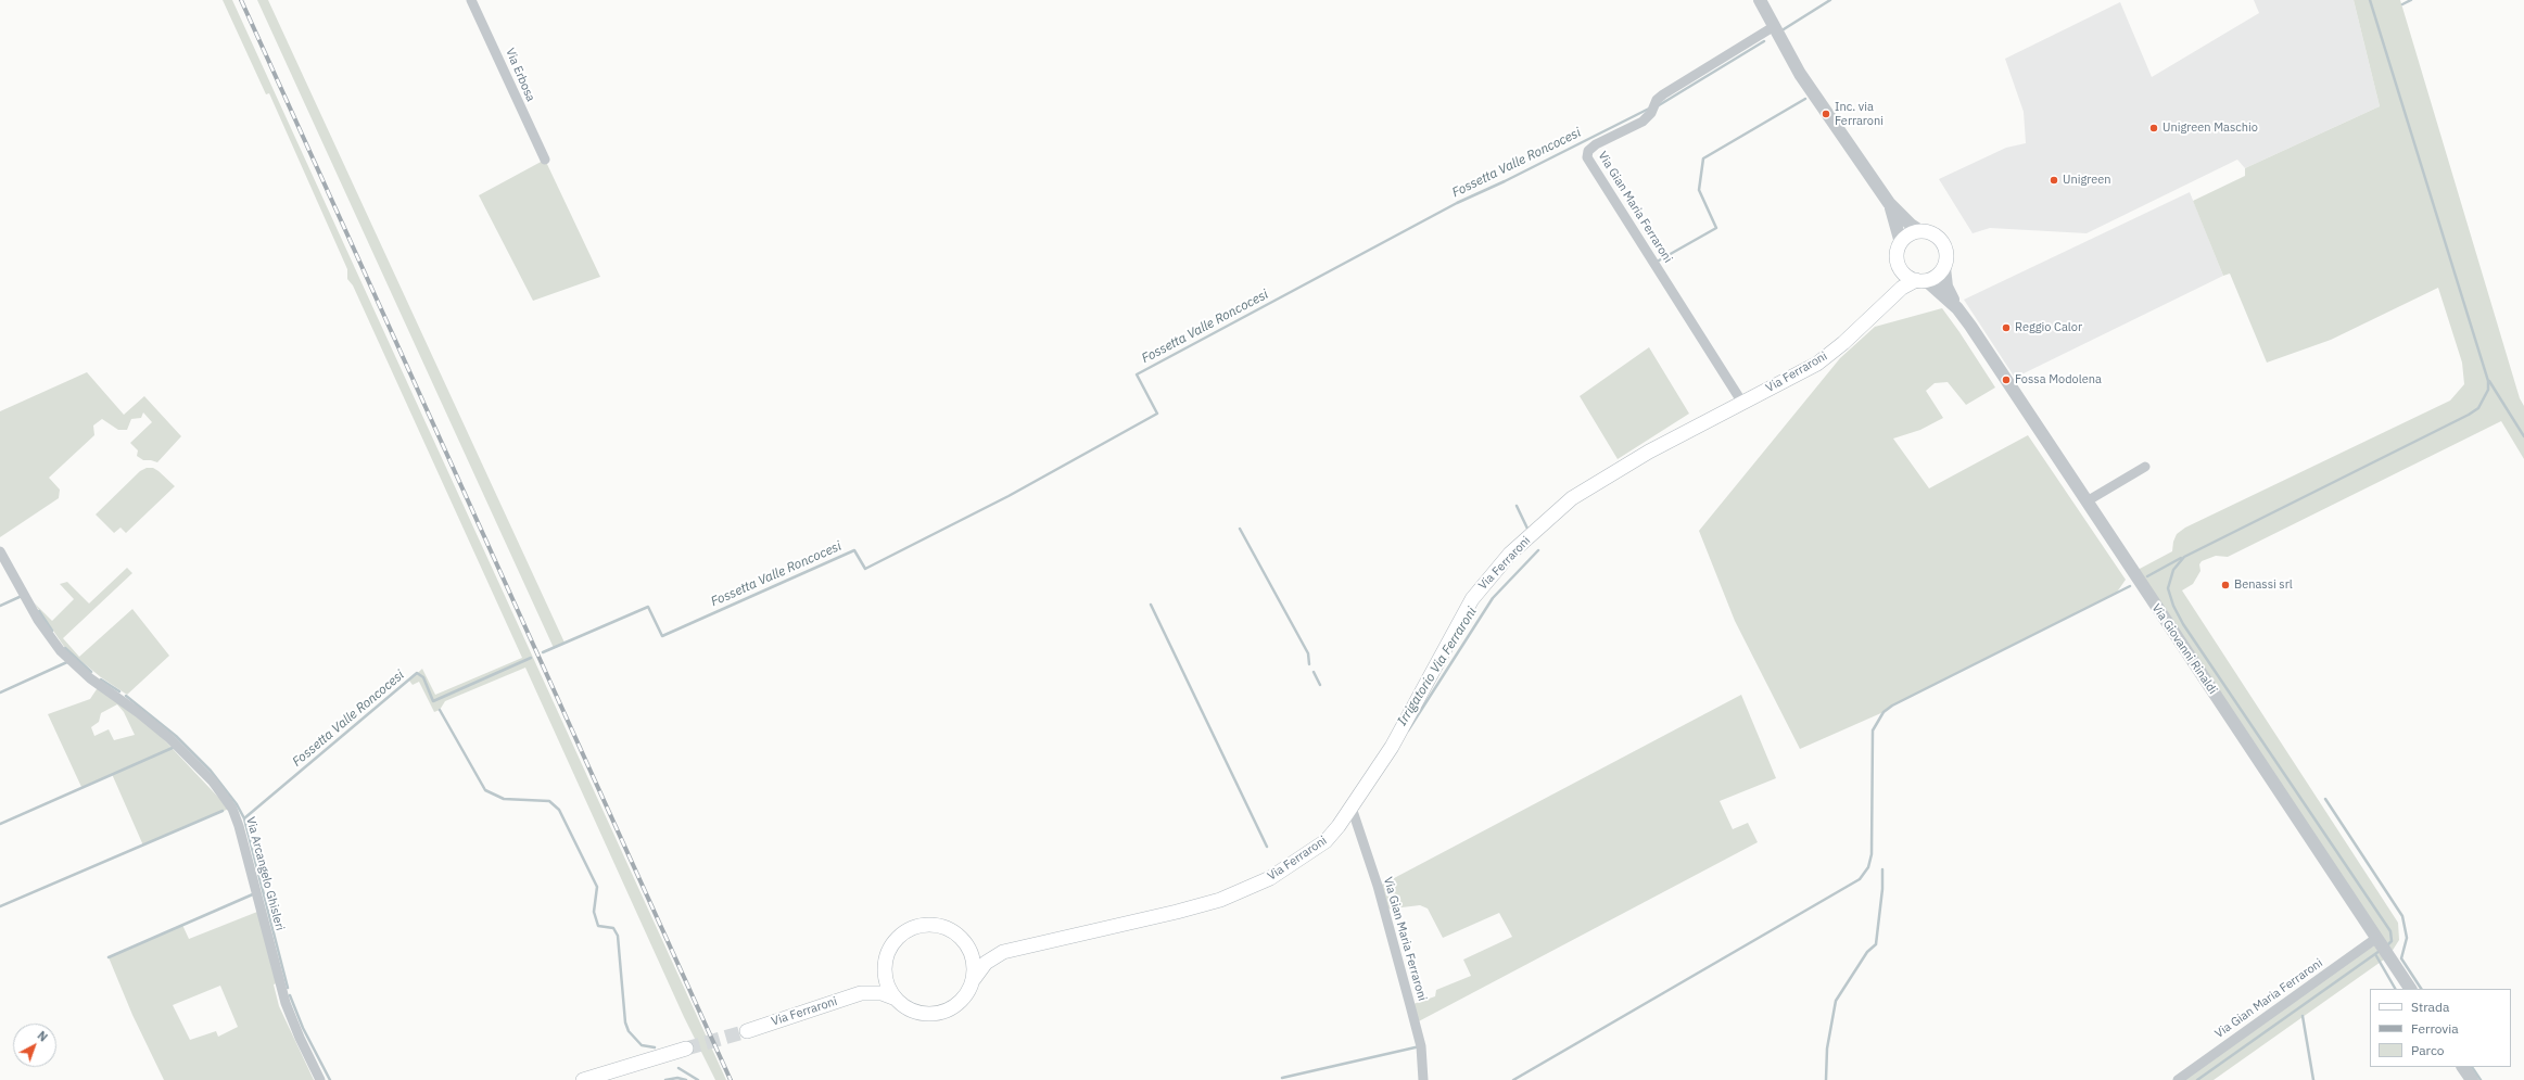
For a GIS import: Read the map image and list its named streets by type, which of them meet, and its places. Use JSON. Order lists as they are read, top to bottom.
{
  "streets": {
    "main road": ["Via Ferraroni"],
    "street": [
      "Via Erbosa",
      "Via Gian Maria Ferraroni",
      "Via Giovanni Rinaldi",
      "Via Arcangelo Ghisleri"
    ]
  },
  "crossings": [
    ["Via Gian Maria Ferraroni", "Via Ferraroni"],
    ["Via Gian Maria Ferraroni", "Via Giovanni Rinaldi"],
    ["Via Ferraroni", "Via Giovanni Rinaldi"]
  ],
  "water": ["Fossetta Valle Roncocesi", "Irrigatorio Via Ferraroni"],
  "places": [
    "Inc. via Ferraroni",
    "Unigreen Maschio",
    "Unigreen",
    "Reggio Calor",
    "Fossa Modolena",
    "Benassi srl"
  ],
  "legend": ["Strada", "Ferrovia", "Parco"],
  "north": "top right"
}
